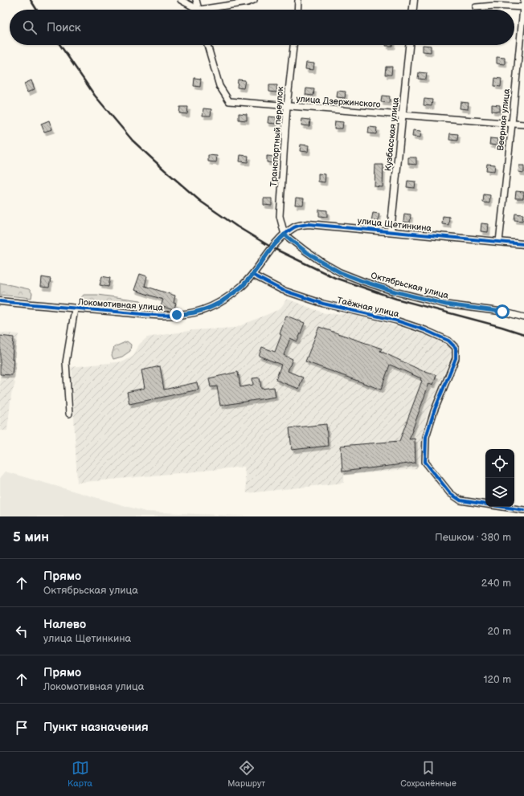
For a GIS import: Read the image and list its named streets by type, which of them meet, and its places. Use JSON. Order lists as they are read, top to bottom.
{
  "streets": {
    "street": [
      "улица Дзержинского",
      "Веерная улица",
      "Кузбасская улица",
      "Транспортный переулок",
      "улица Щетинкина",
      "Октябрьская улица",
      "Локомотивная улица",
      "Таёжная улица"
    ]
  },
  "crossings": [
    ["улица Дзержинского", "Веерная улица"],
    ["улица Дзержинского", "Кузбасская улица"],
    ["улица Дзержинского", "Транспортный переулок"],
    ["Веерная улица", "улица Щетинкина"],
    ["Кузбасская улица", "улица Щетинкина"],
    ["Транспортный переулок", "улица Щетинкина"],
    ["Транспортный переулок", "Октябрьская улица"],
    ["улица Щетинкина", "Октябрьская улица"],
    ["улица Щетинкина", "Локомотивная улица"],
    ["Локомотивная улица", "Таёжная улица"]
  ],
  "page": {
    "search": "Поиск",
    "heading": ["5 мин", "Пешком · 380 m"],
    "list": [
      ["Прямо", "Октябрьская улица", "240 m"],
      ["Налево", "улица Щетинкина", "20 m"],
      ["Прямо", "Локомотивная улица", "120 m"],
      "Пункт назначения"
    ],
    "nav": ["Карта", "Маршрут", "Сохранённые"]
  }
}
